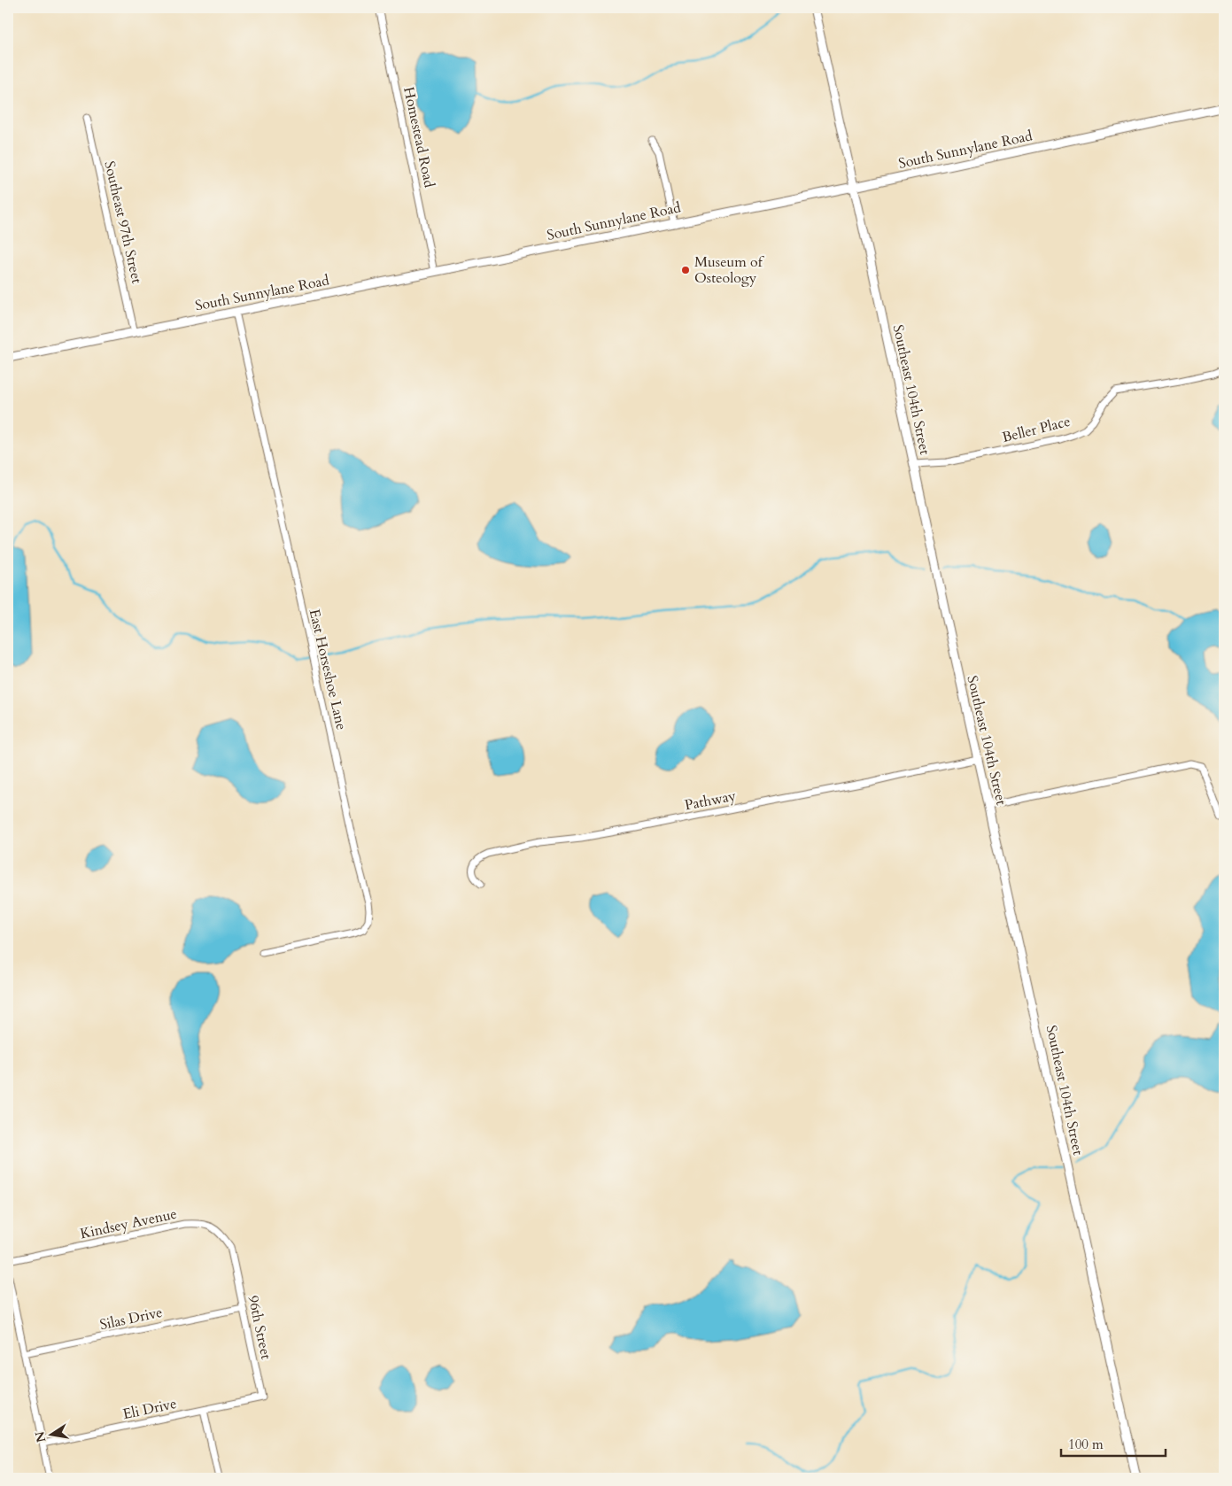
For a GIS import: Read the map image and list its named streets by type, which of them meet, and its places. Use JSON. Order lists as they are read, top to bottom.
{
  "streets": {
    "street": [
      "Homestead Road",
      "South Sunnylane Road",
      "Southeast 97th Street",
      "Southeast 104th Street",
      "Beller Place",
      "East Horseshoe Lane",
      "Pathway",
      "Kindsey Avenue",
      "Silas Drive",
      "96th Street",
      "Eli Drive"
    ]
  },
  "crossings": [
    ["Homestead Road", "South Sunnylane Road"],
    ["South Sunnylane Road", "Southeast 97th Street"],
    ["South Sunnylane Road", "Southeast 104th Street"],
    ["South Sunnylane Road", "East Horseshoe Lane"],
    ["Southeast 104th Street", "Beller Place"],
    ["Southeast 104th Street", "Pathway"],
    ["Kindsey Avenue", "96th Street"],
    ["Silas Drive", "96th Street"],
    ["96th Street", "Eli Drive"]
  ],
  "places": ["Museum of Osteology"],
  "scale_bar": "100 m",
  "north": "left"
}
